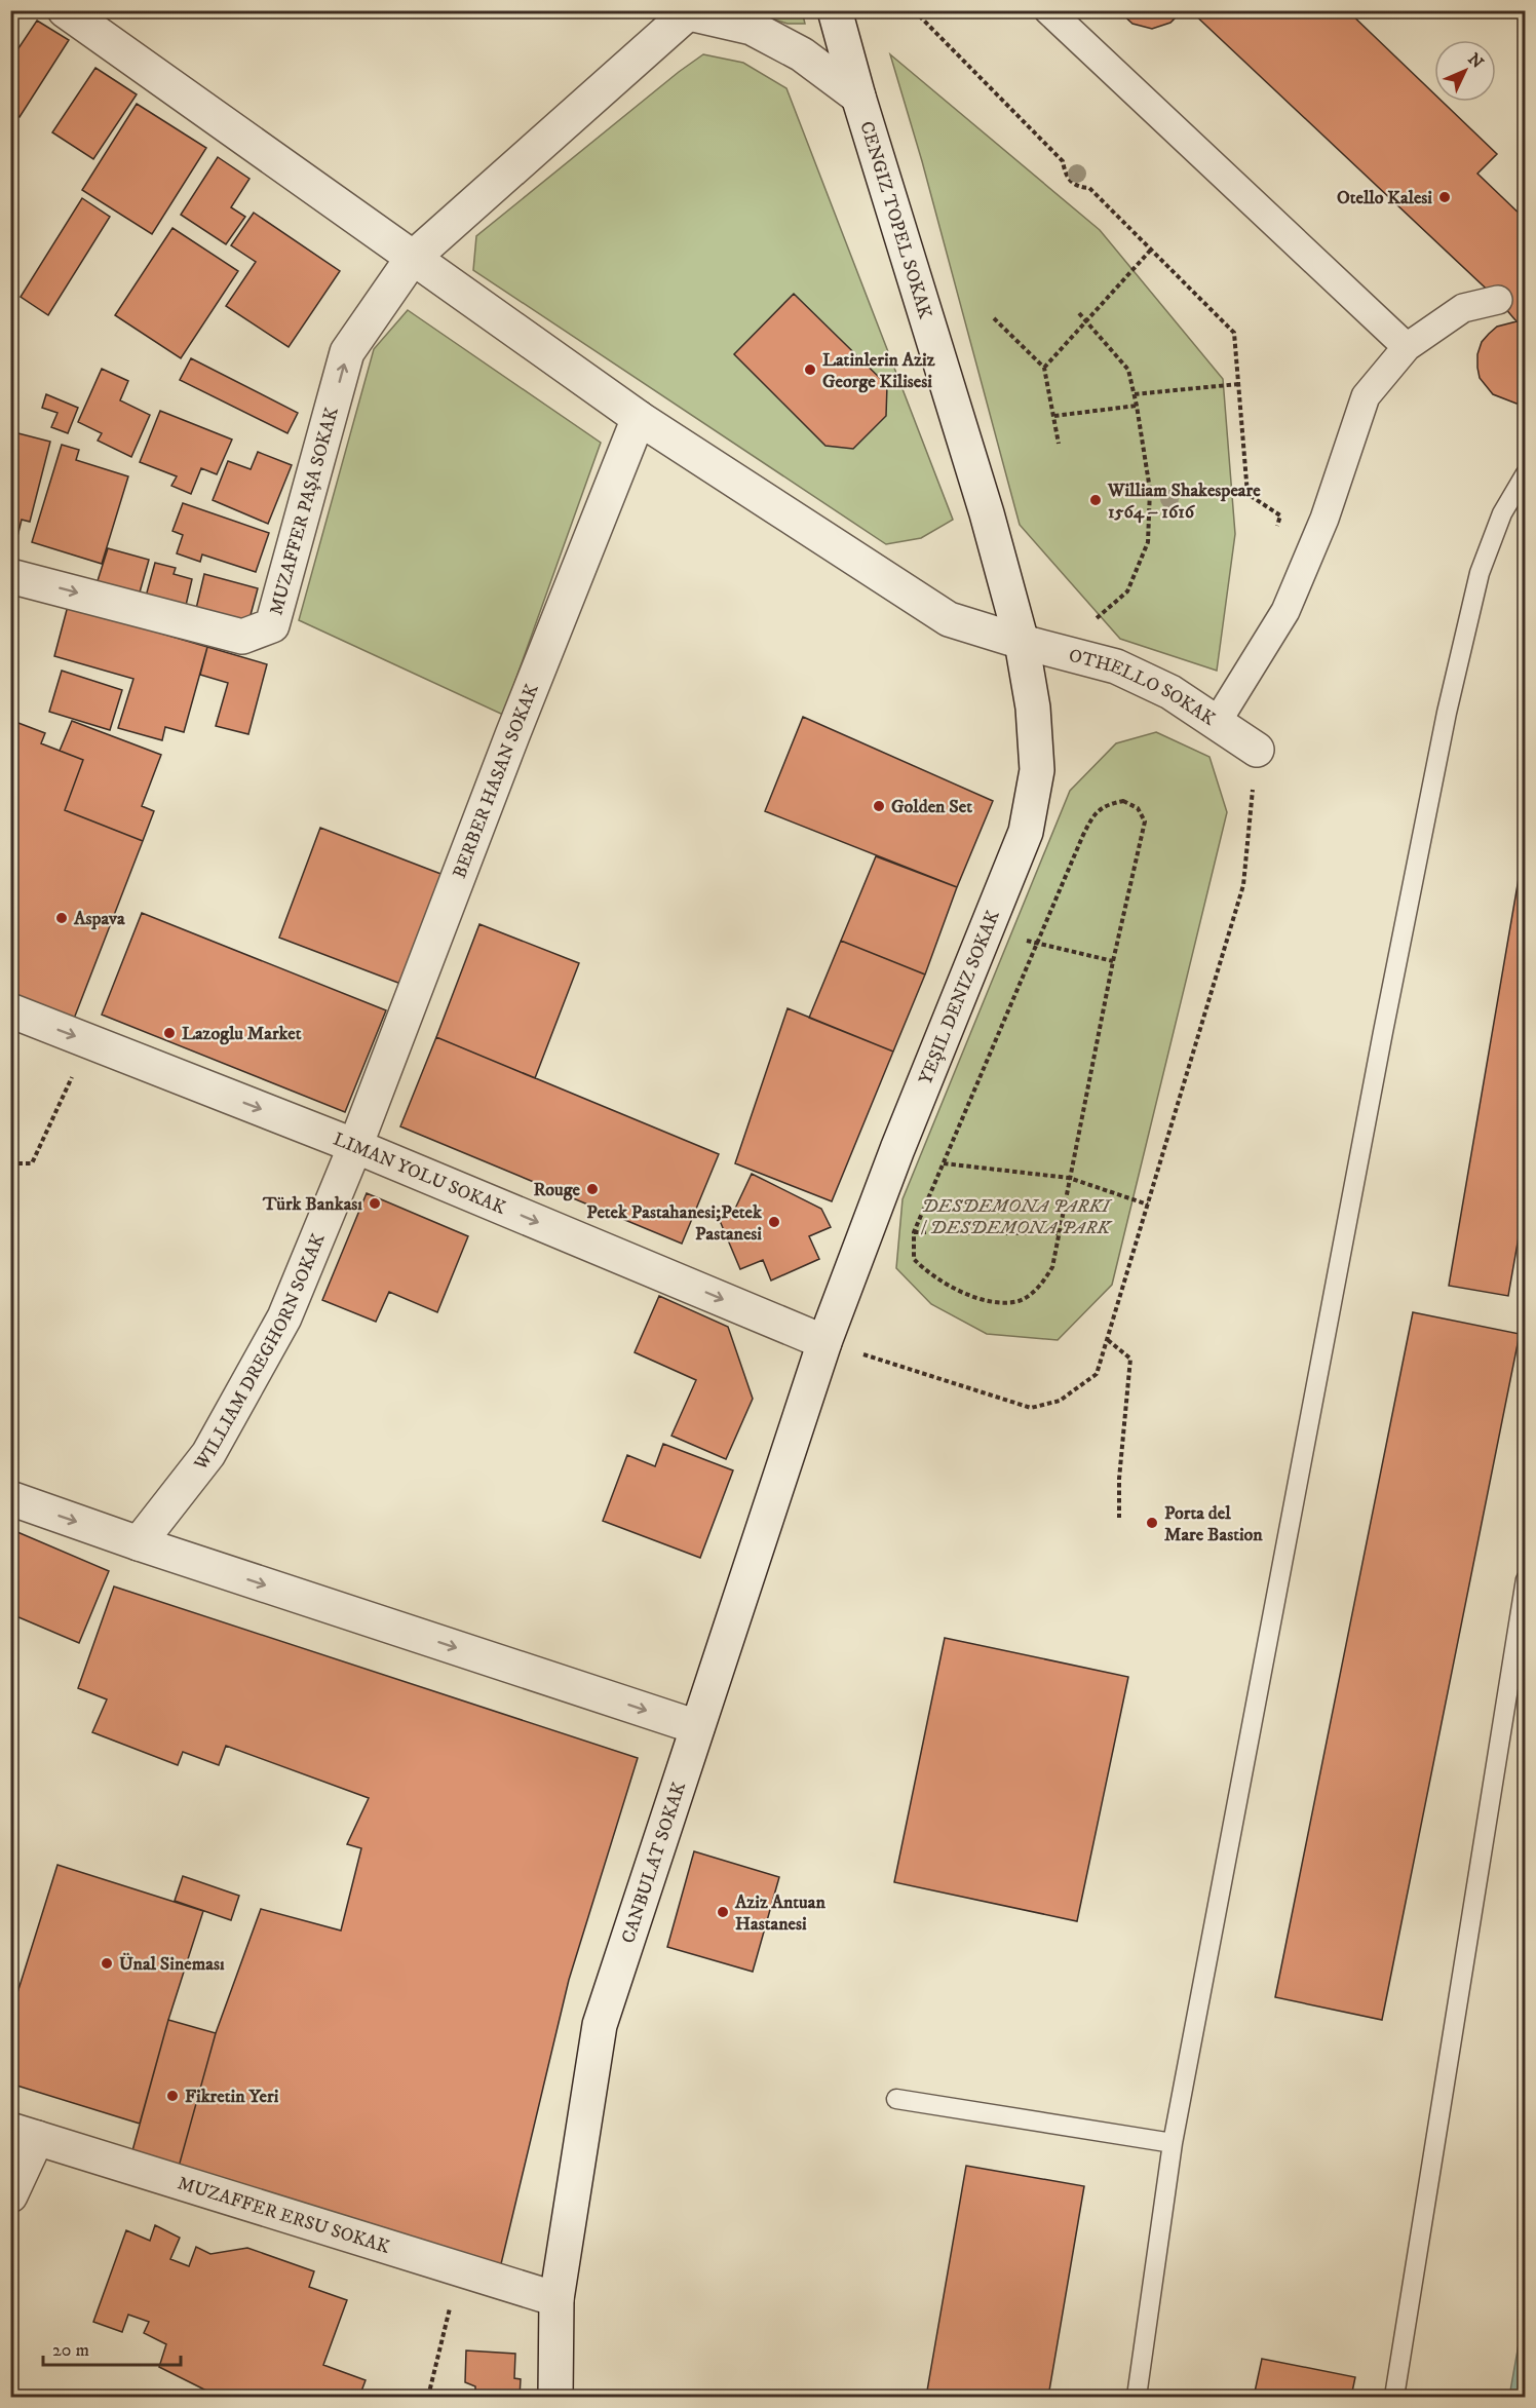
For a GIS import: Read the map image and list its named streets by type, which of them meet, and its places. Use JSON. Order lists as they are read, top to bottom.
{
  "streets": {
    "street": [
      "CENGIZ TOPEL SOKAK",
      "MUZAFFER PAŞA SOKAK",
      "OTHELLO SOKAK",
      "BERBER HASAN SOKAK",
      "YEŞIL DENIZ SOKAK",
      "LIMAN YOLU SOKAK",
      "WILLIAM DREGHORN SOKAK",
      "CANBULAT SOKAK",
      "MUZAFFER ERSU SOKAK"
    ]
  },
  "crossings": [
    ["CENGIZ TOPEL SOKAK", "OTHELLO SOKAK"],
    ["CENGIZ TOPEL SOKAK", "YEŞIL DENIZ SOKAK"],
    ["MUZAFFER PAŞA SOKAK", "OTHELLO SOKAK"],
    ["OTHELLO SOKAK", "BERBER HASAN SOKAK"],
    ["OTHELLO SOKAK", "YEŞIL DENIZ SOKAK"],
    ["BERBER HASAN SOKAK", "LIMAN YOLU SOKAK"],
    ["BERBER HASAN SOKAK", "WILLIAM DREGHORN SOKAK"],
    ["YEŞIL DENIZ SOKAK", "LIMAN YOLU SOKAK"],
    ["YEŞIL DENIZ SOKAK", "CANBULAT SOKAK"],
    ["LIMAN YOLU SOKAK", "WILLIAM DREGHORN SOKAK"],
    ["LIMAN YOLU SOKAK", "CANBULAT SOKAK"],
    ["CANBULAT SOKAK", "MUZAFFER ERSU SOKAK"]
  ],
  "one_way": ["LIMAN YOLU SOKAK"],
  "parks": ["DESDEMONA PARKI / DESDEMONA PARK"],
  "places": [
    "Otello Kalesi",
    "Latinlerin Aziz George Kilisesi",
    "William Shakespeare 1564 – 1616",
    "Golden Set",
    "Aspava",
    "Lazoglu Market",
    "Rouge",
    "Türk Bankası",
    "Petek Pastahanesi;Petek Pastanesi",
    "Porta del Mare Bastion",
    "Aziz Antuan Hastanesi",
    "Ünal Sineması",
    "Fikretin Yeri"
  ],
  "scale_bar": "20 m",
  "north": "top right"
}
